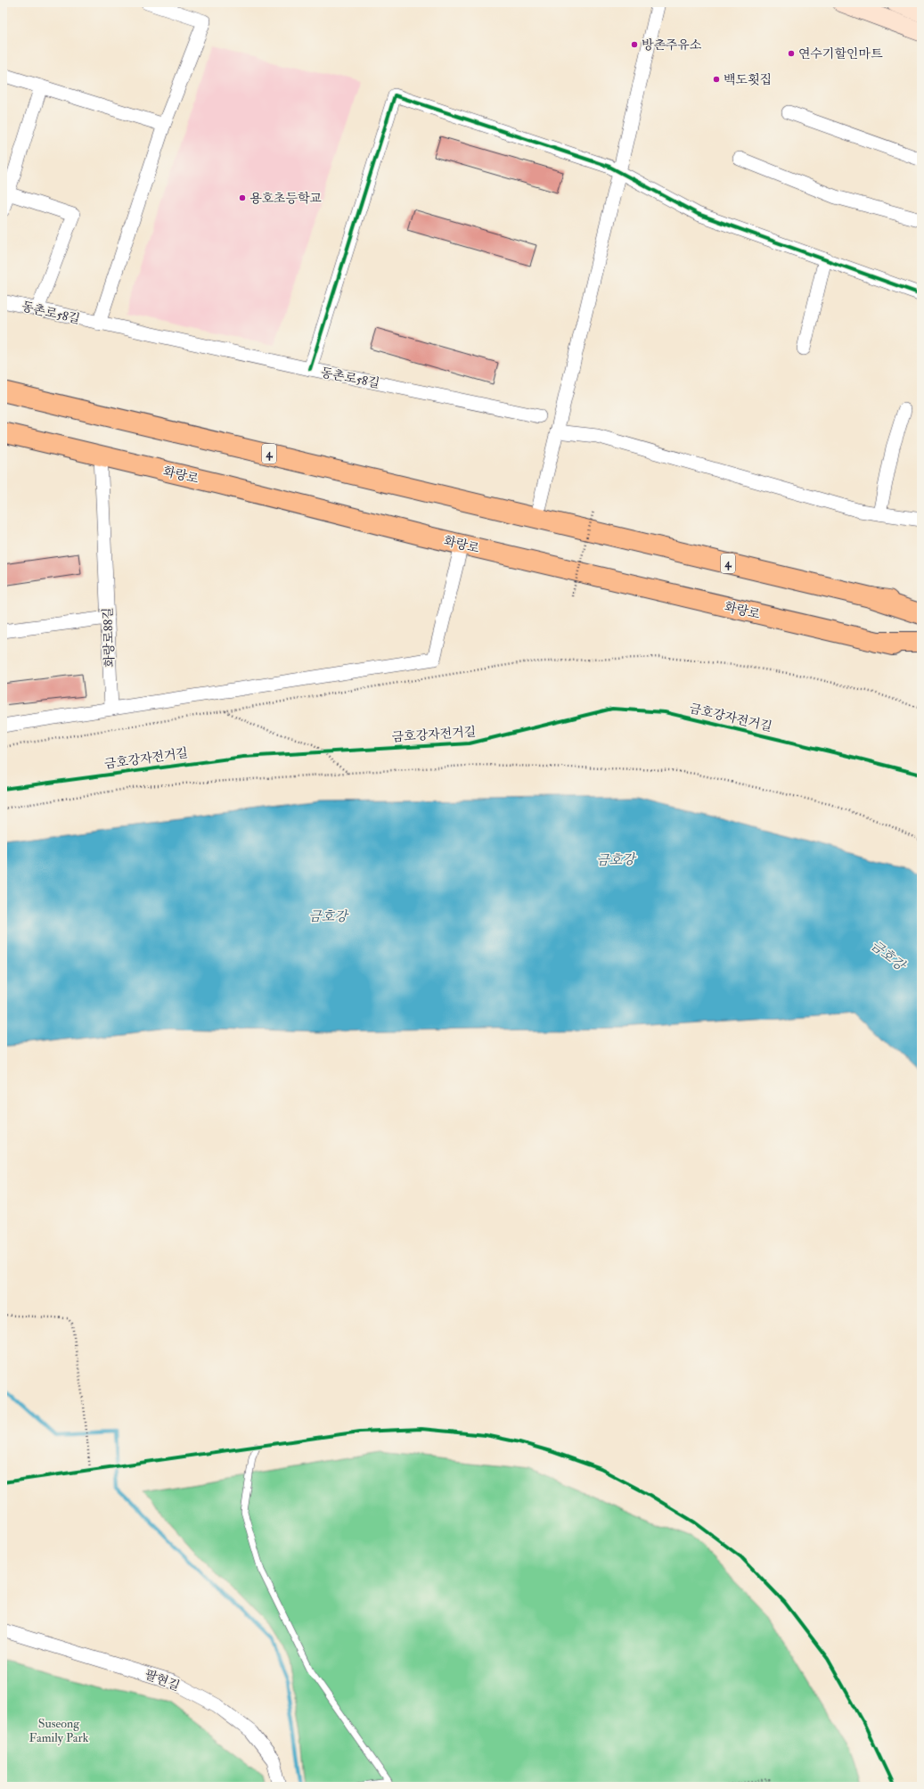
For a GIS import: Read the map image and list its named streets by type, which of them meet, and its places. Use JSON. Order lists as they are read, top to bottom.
{
  "streets": {
    "main road": ["4", "화랑로"],
    "street": ["동촌로58길", "화랑로88길", "팔현길"],
    "cycle path": ["금호강자전거길"]
  },
  "crossings": [
    ["화랑로", "화랑로88길"]
  ],
  "water": ["금호강"],
  "parks": ["Suseong Family Park"],
  "places": [
    "방촌주유소",
    "연수기할인마트",
    "백도횟집",
    "용호초등학교"
  ]
}
